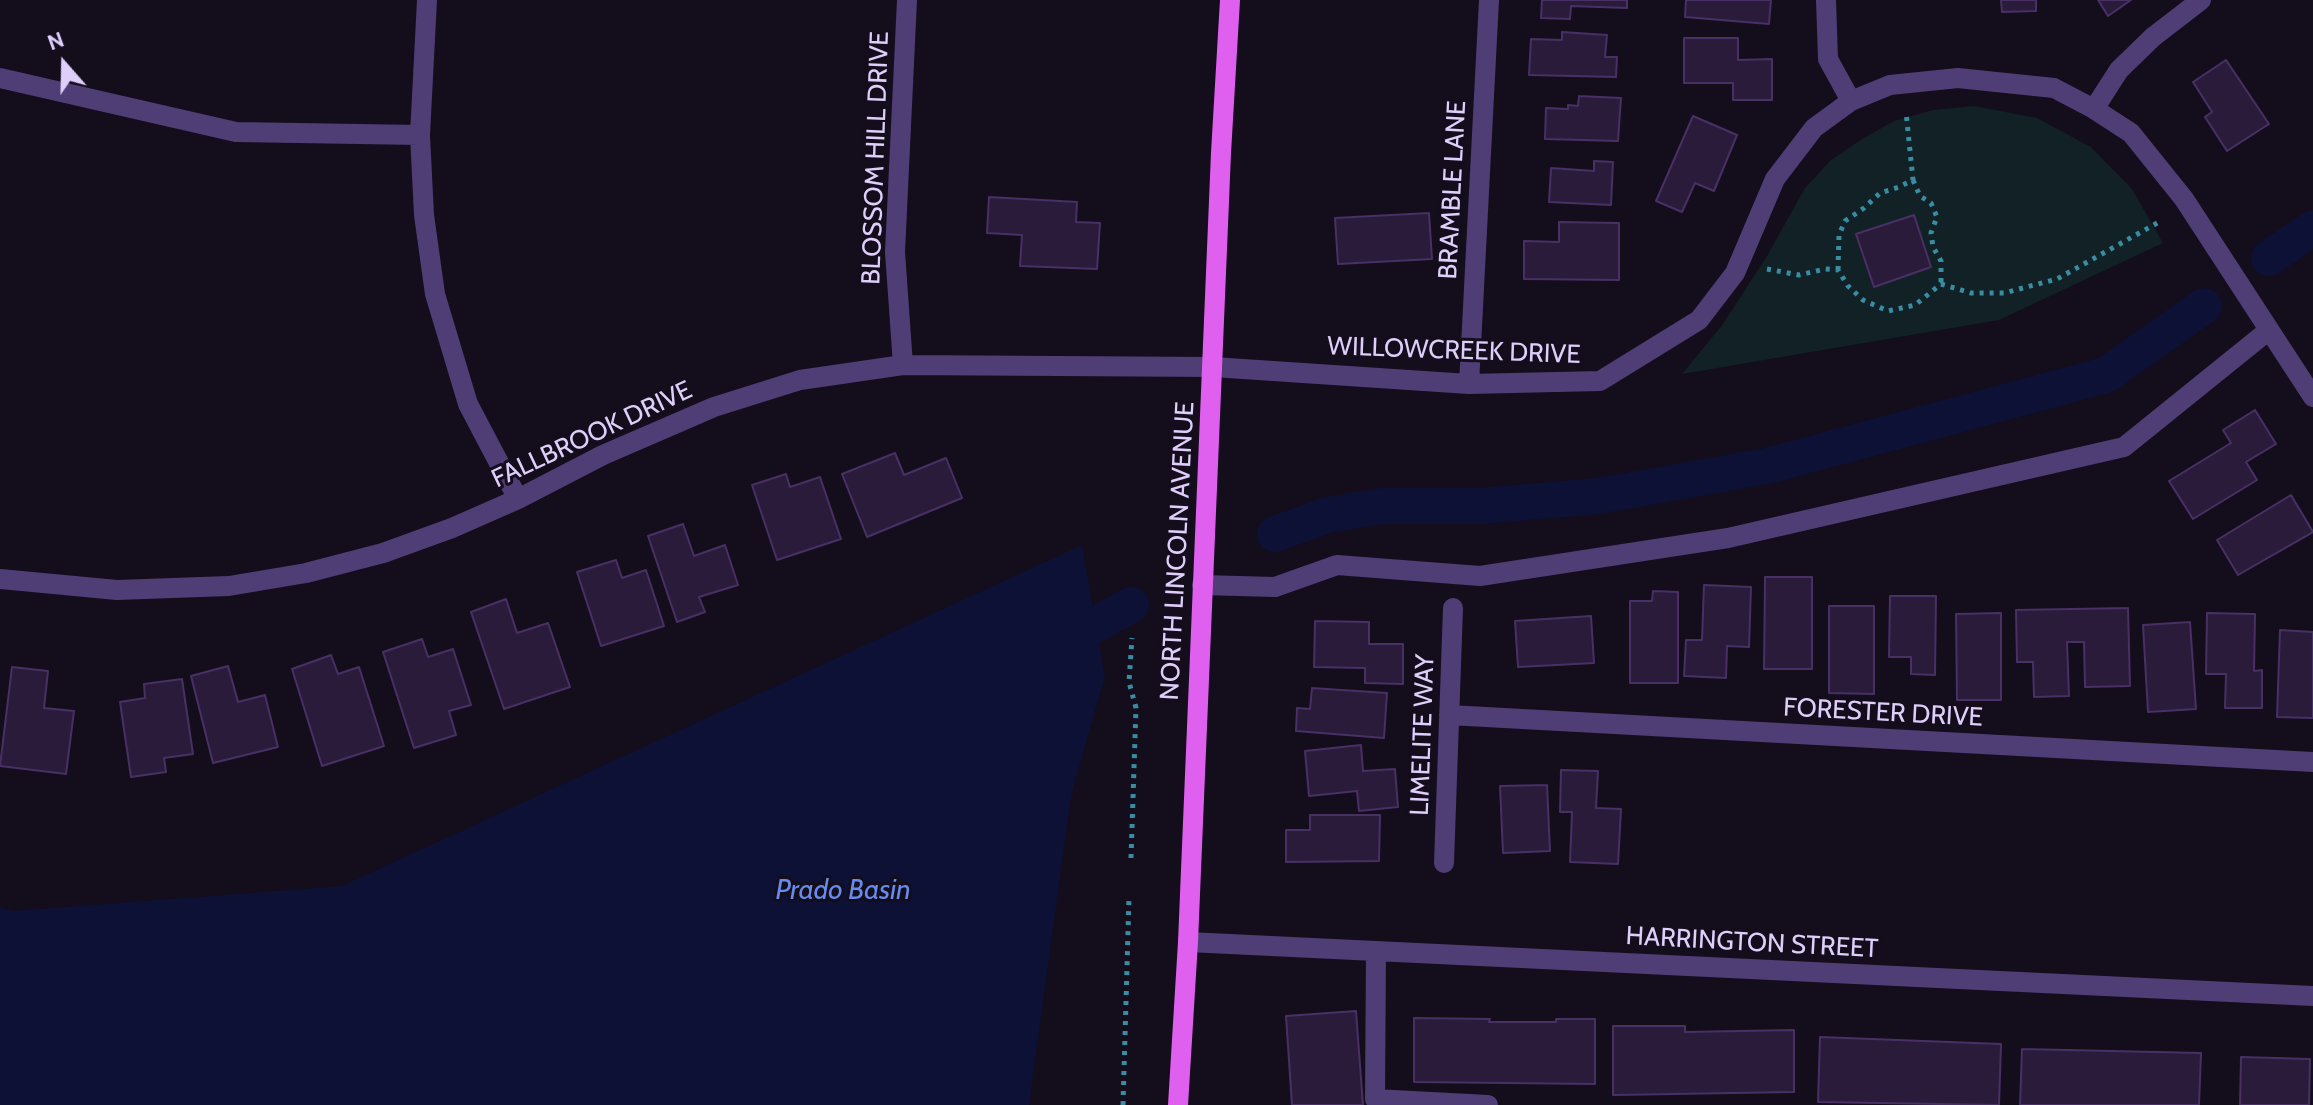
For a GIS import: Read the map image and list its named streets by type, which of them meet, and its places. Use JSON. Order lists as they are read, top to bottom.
{
  "streets": {
    "main road": ["NORTH LINCOLN AVENUE"],
    "street": [
      "BLOSSOM HILL DRIVE",
      "BRAMBLE LANE",
      "WILLOWCREEK DRIVE",
      "FALLBROOK DRIVE",
      "FORESTER DRIVE",
      "LIMELITE WAY",
      "HARRINGTON STREET"
    ]
  },
  "crossings": [
    ["BLOSSOM HILL DRIVE", "FALLBROOK DRIVE"],
    ["BRAMBLE LANE", "WILLOWCREEK DRIVE"],
    ["WILLOWCREEK DRIVE", "FALLBROOK DRIVE"],
    ["WILLOWCREEK DRIVE", "NORTH LINCOLN AVENUE"],
    ["FALLBROOK DRIVE", "NORTH LINCOLN AVENUE"],
    ["NORTH LINCOLN AVENUE", "HARRINGTON STREET"],
    ["FORESTER DRIVE", "LIMELITE WAY"]
  ],
  "water": ["Prado Basin"],
  "north": "top"
}
